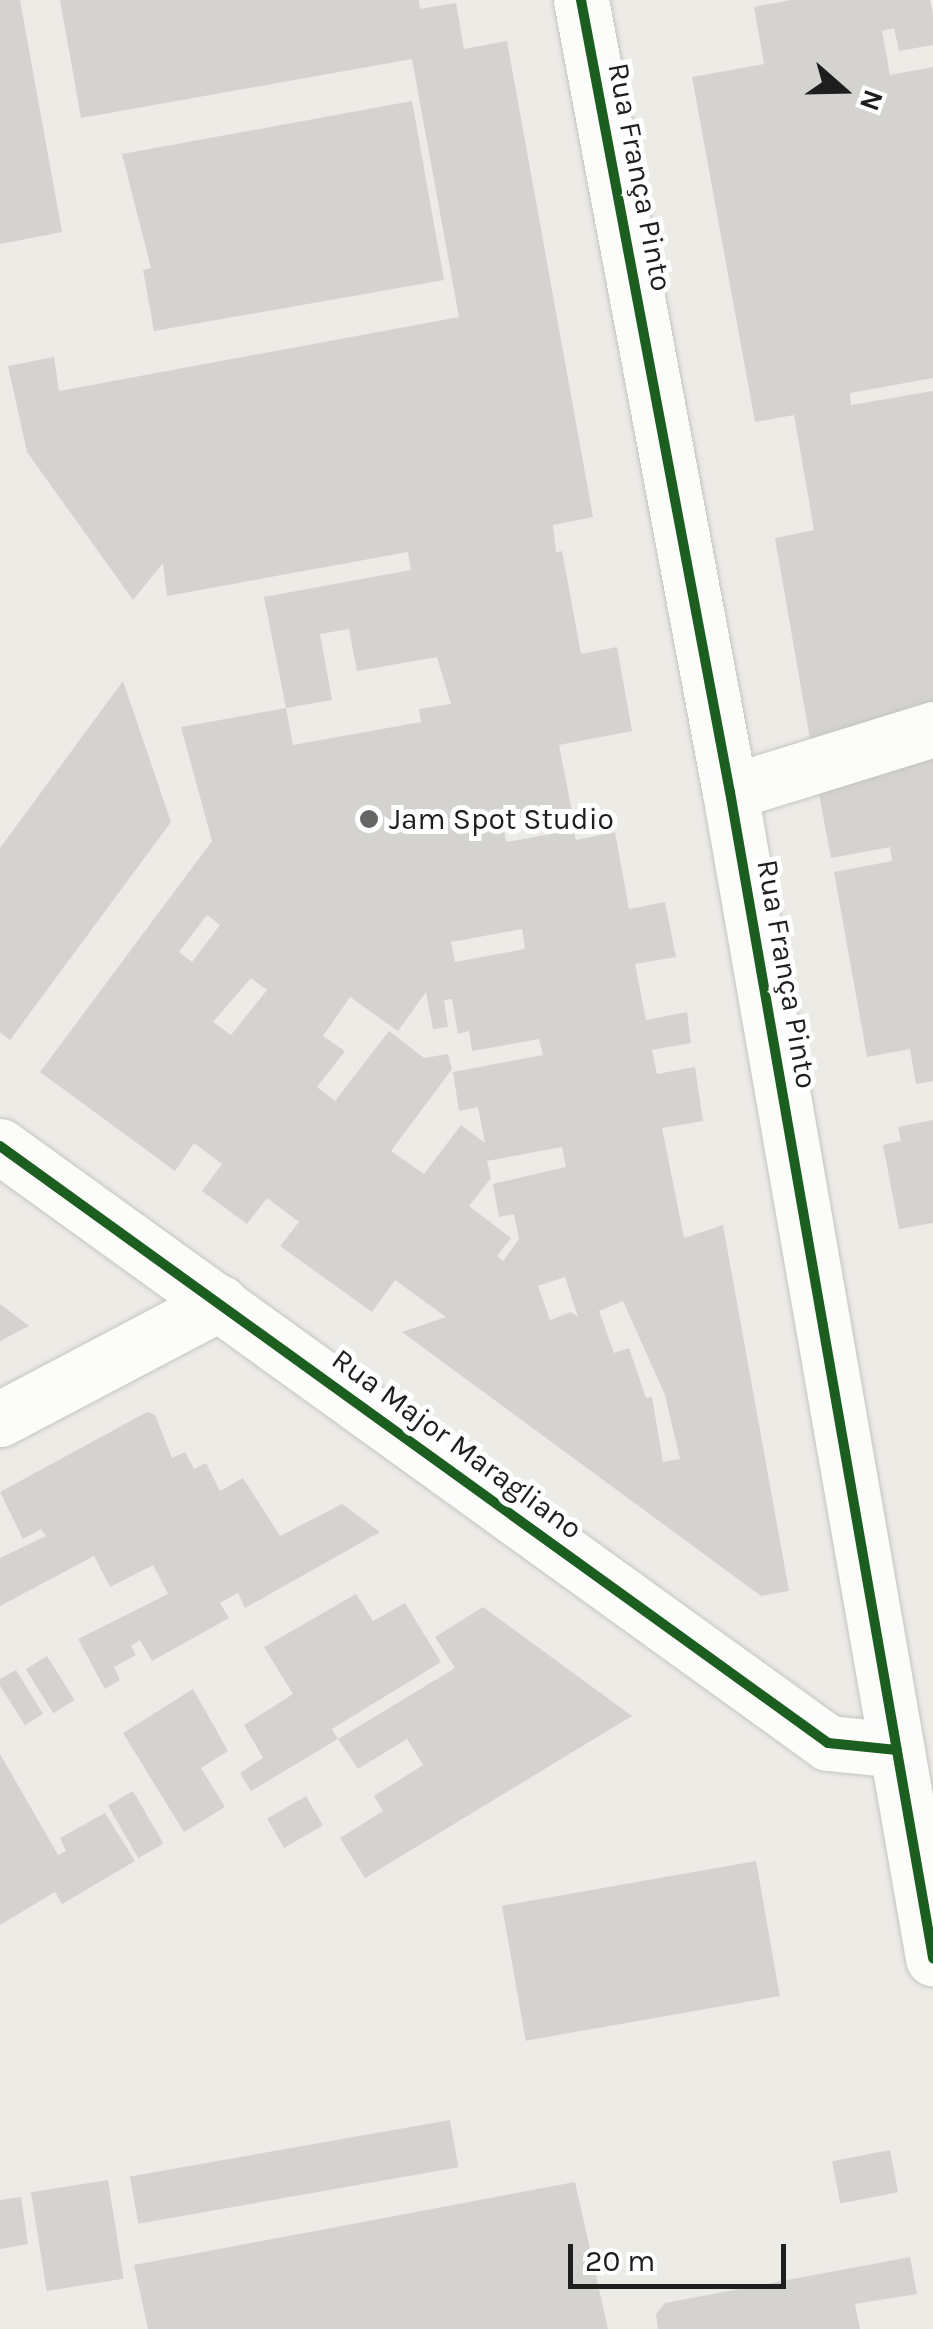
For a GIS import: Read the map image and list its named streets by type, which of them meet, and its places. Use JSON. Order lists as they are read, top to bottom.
{
  "streets": {
    "street": ["Rua França Pinto", "Rua Major Maragliano"]
  },
  "crossings": [
    ["Rua França Pinto", "Rua Major Maragliano"]
  ],
  "places": ["Jam Spot Studio"],
  "scale_bar": "20 m",
  "north": "right"
}
